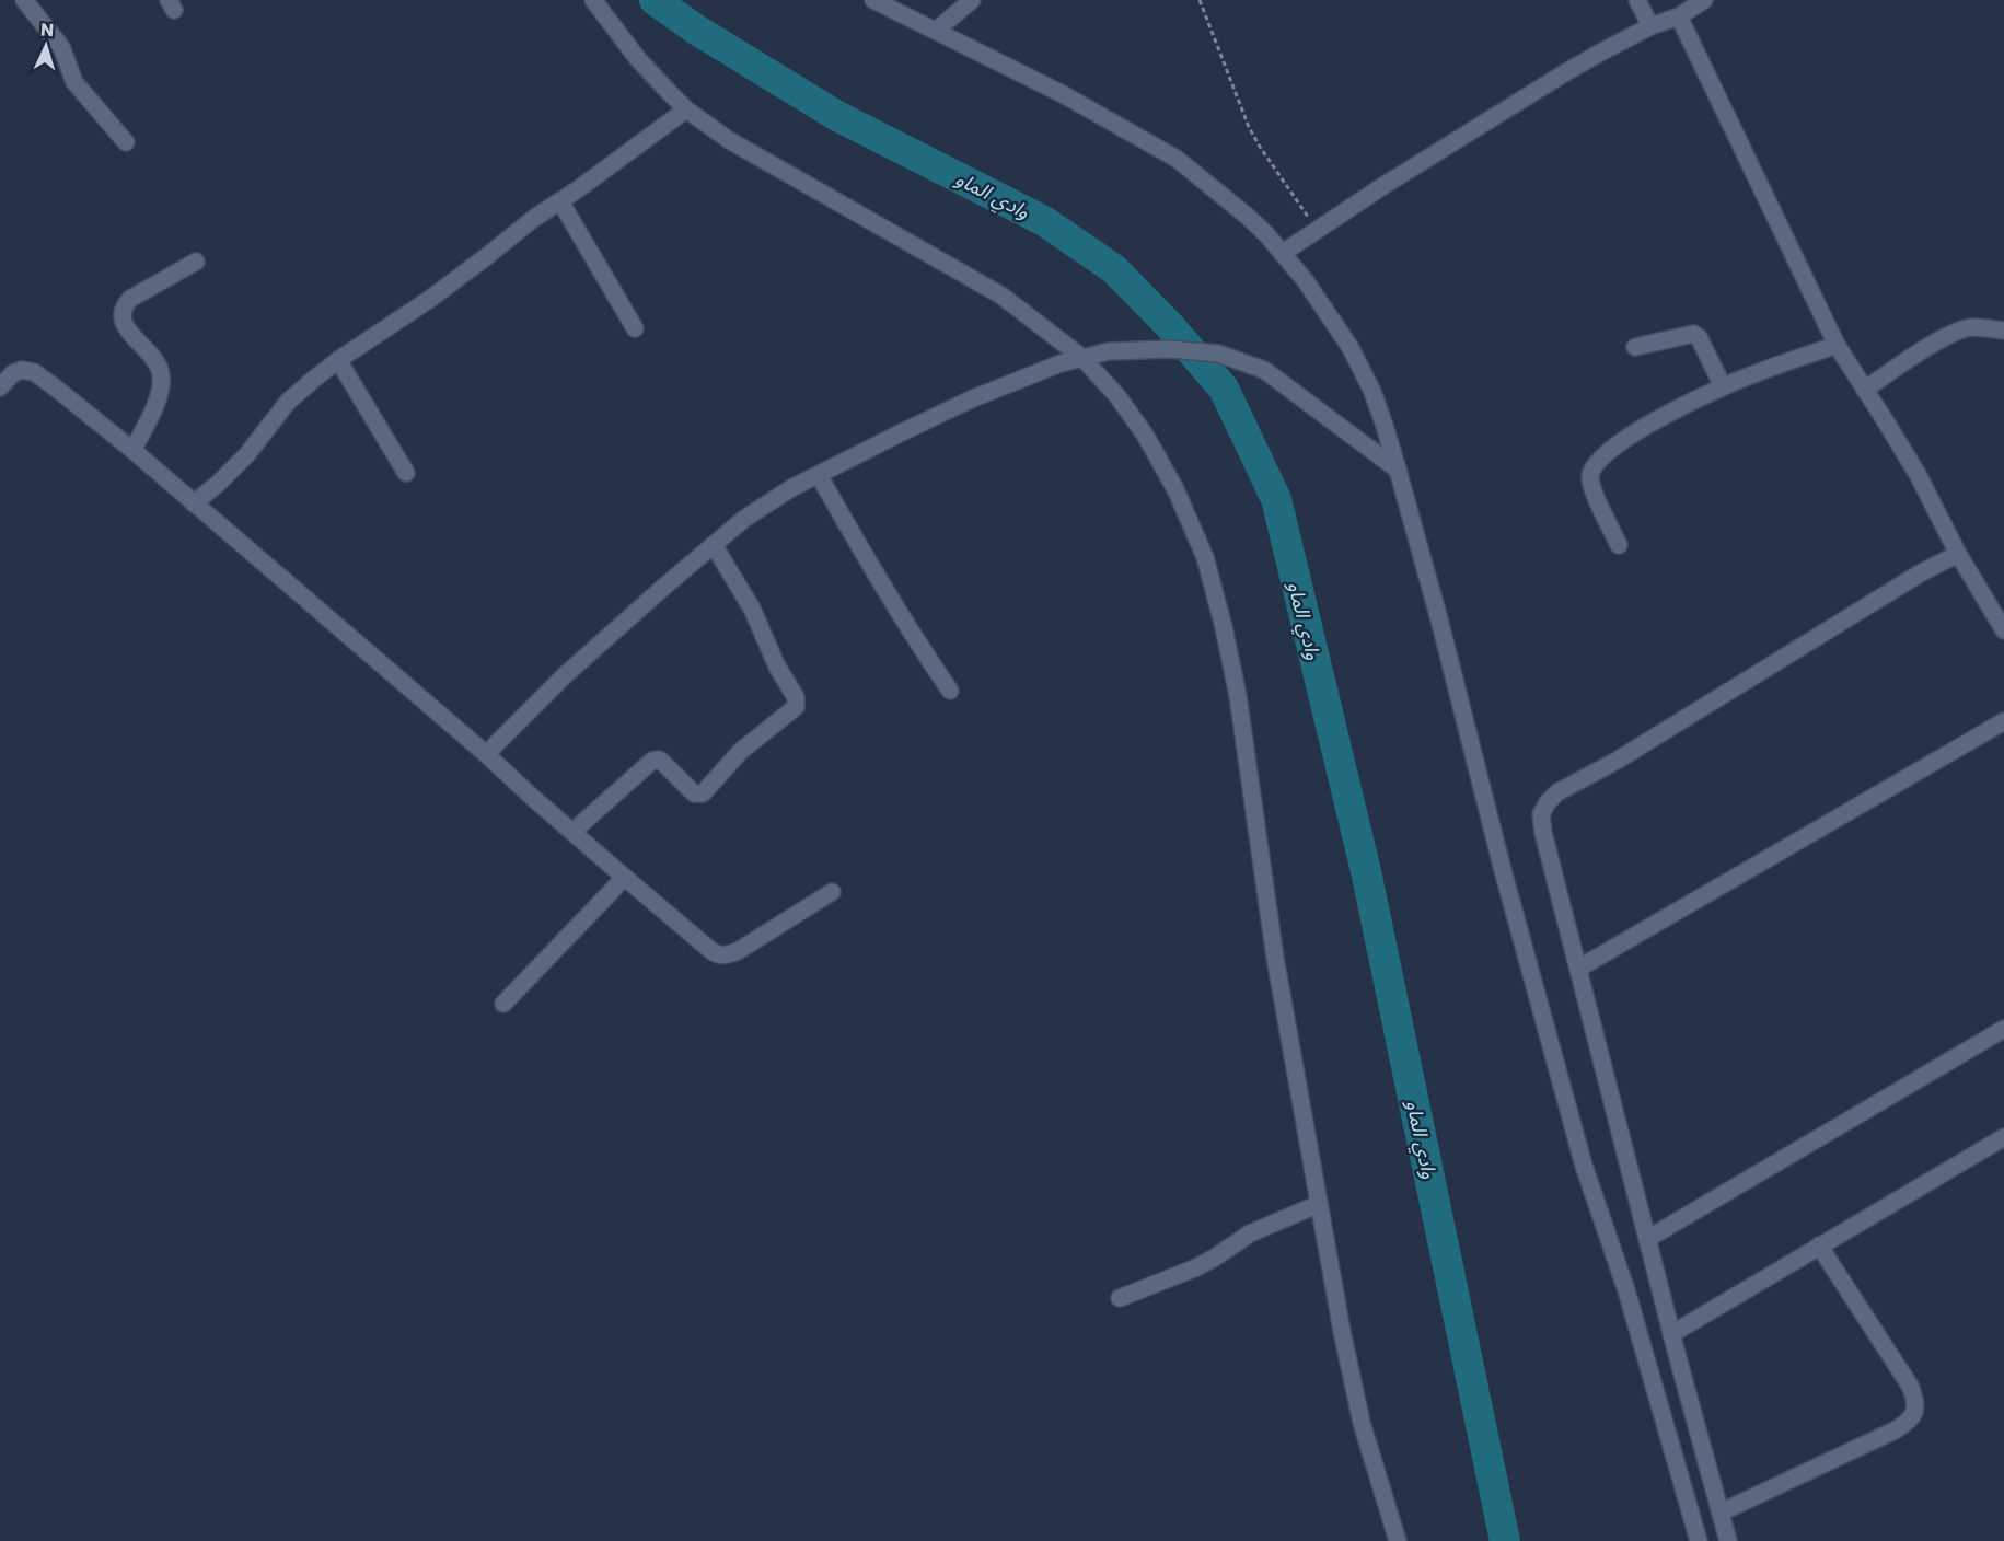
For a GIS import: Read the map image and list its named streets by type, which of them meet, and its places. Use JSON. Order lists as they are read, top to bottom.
{
  "water": ["وادي الماو"],
  "north": "top"
}
